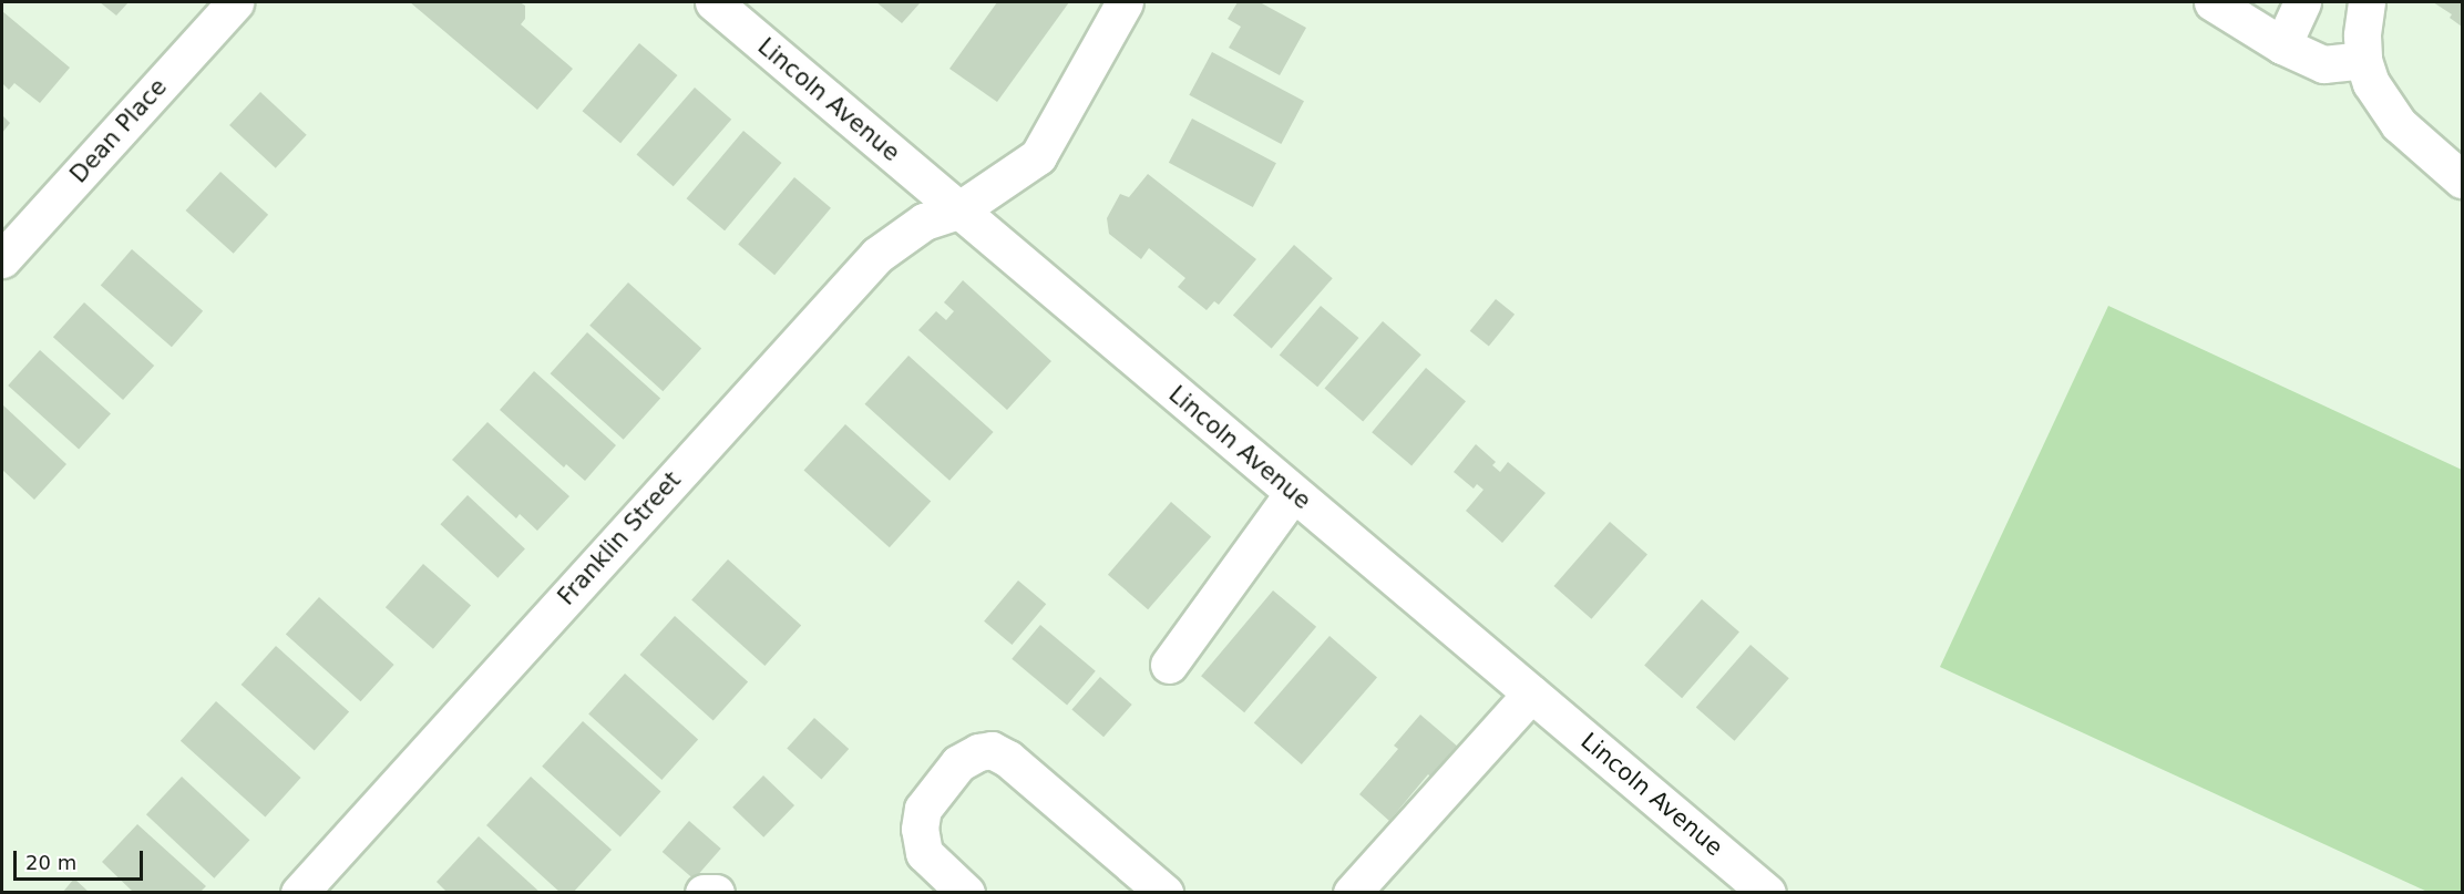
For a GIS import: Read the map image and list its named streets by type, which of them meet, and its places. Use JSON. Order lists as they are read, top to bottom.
{
  "streets": {
    "street": ["Lincoln Avenue", "Dean Place", "Franklin Street"]
  },
  "crossings": [
    ["Lincoln Avenue", "Franklin Street"]
  ],
  "scale_bar": "20 m"
}
